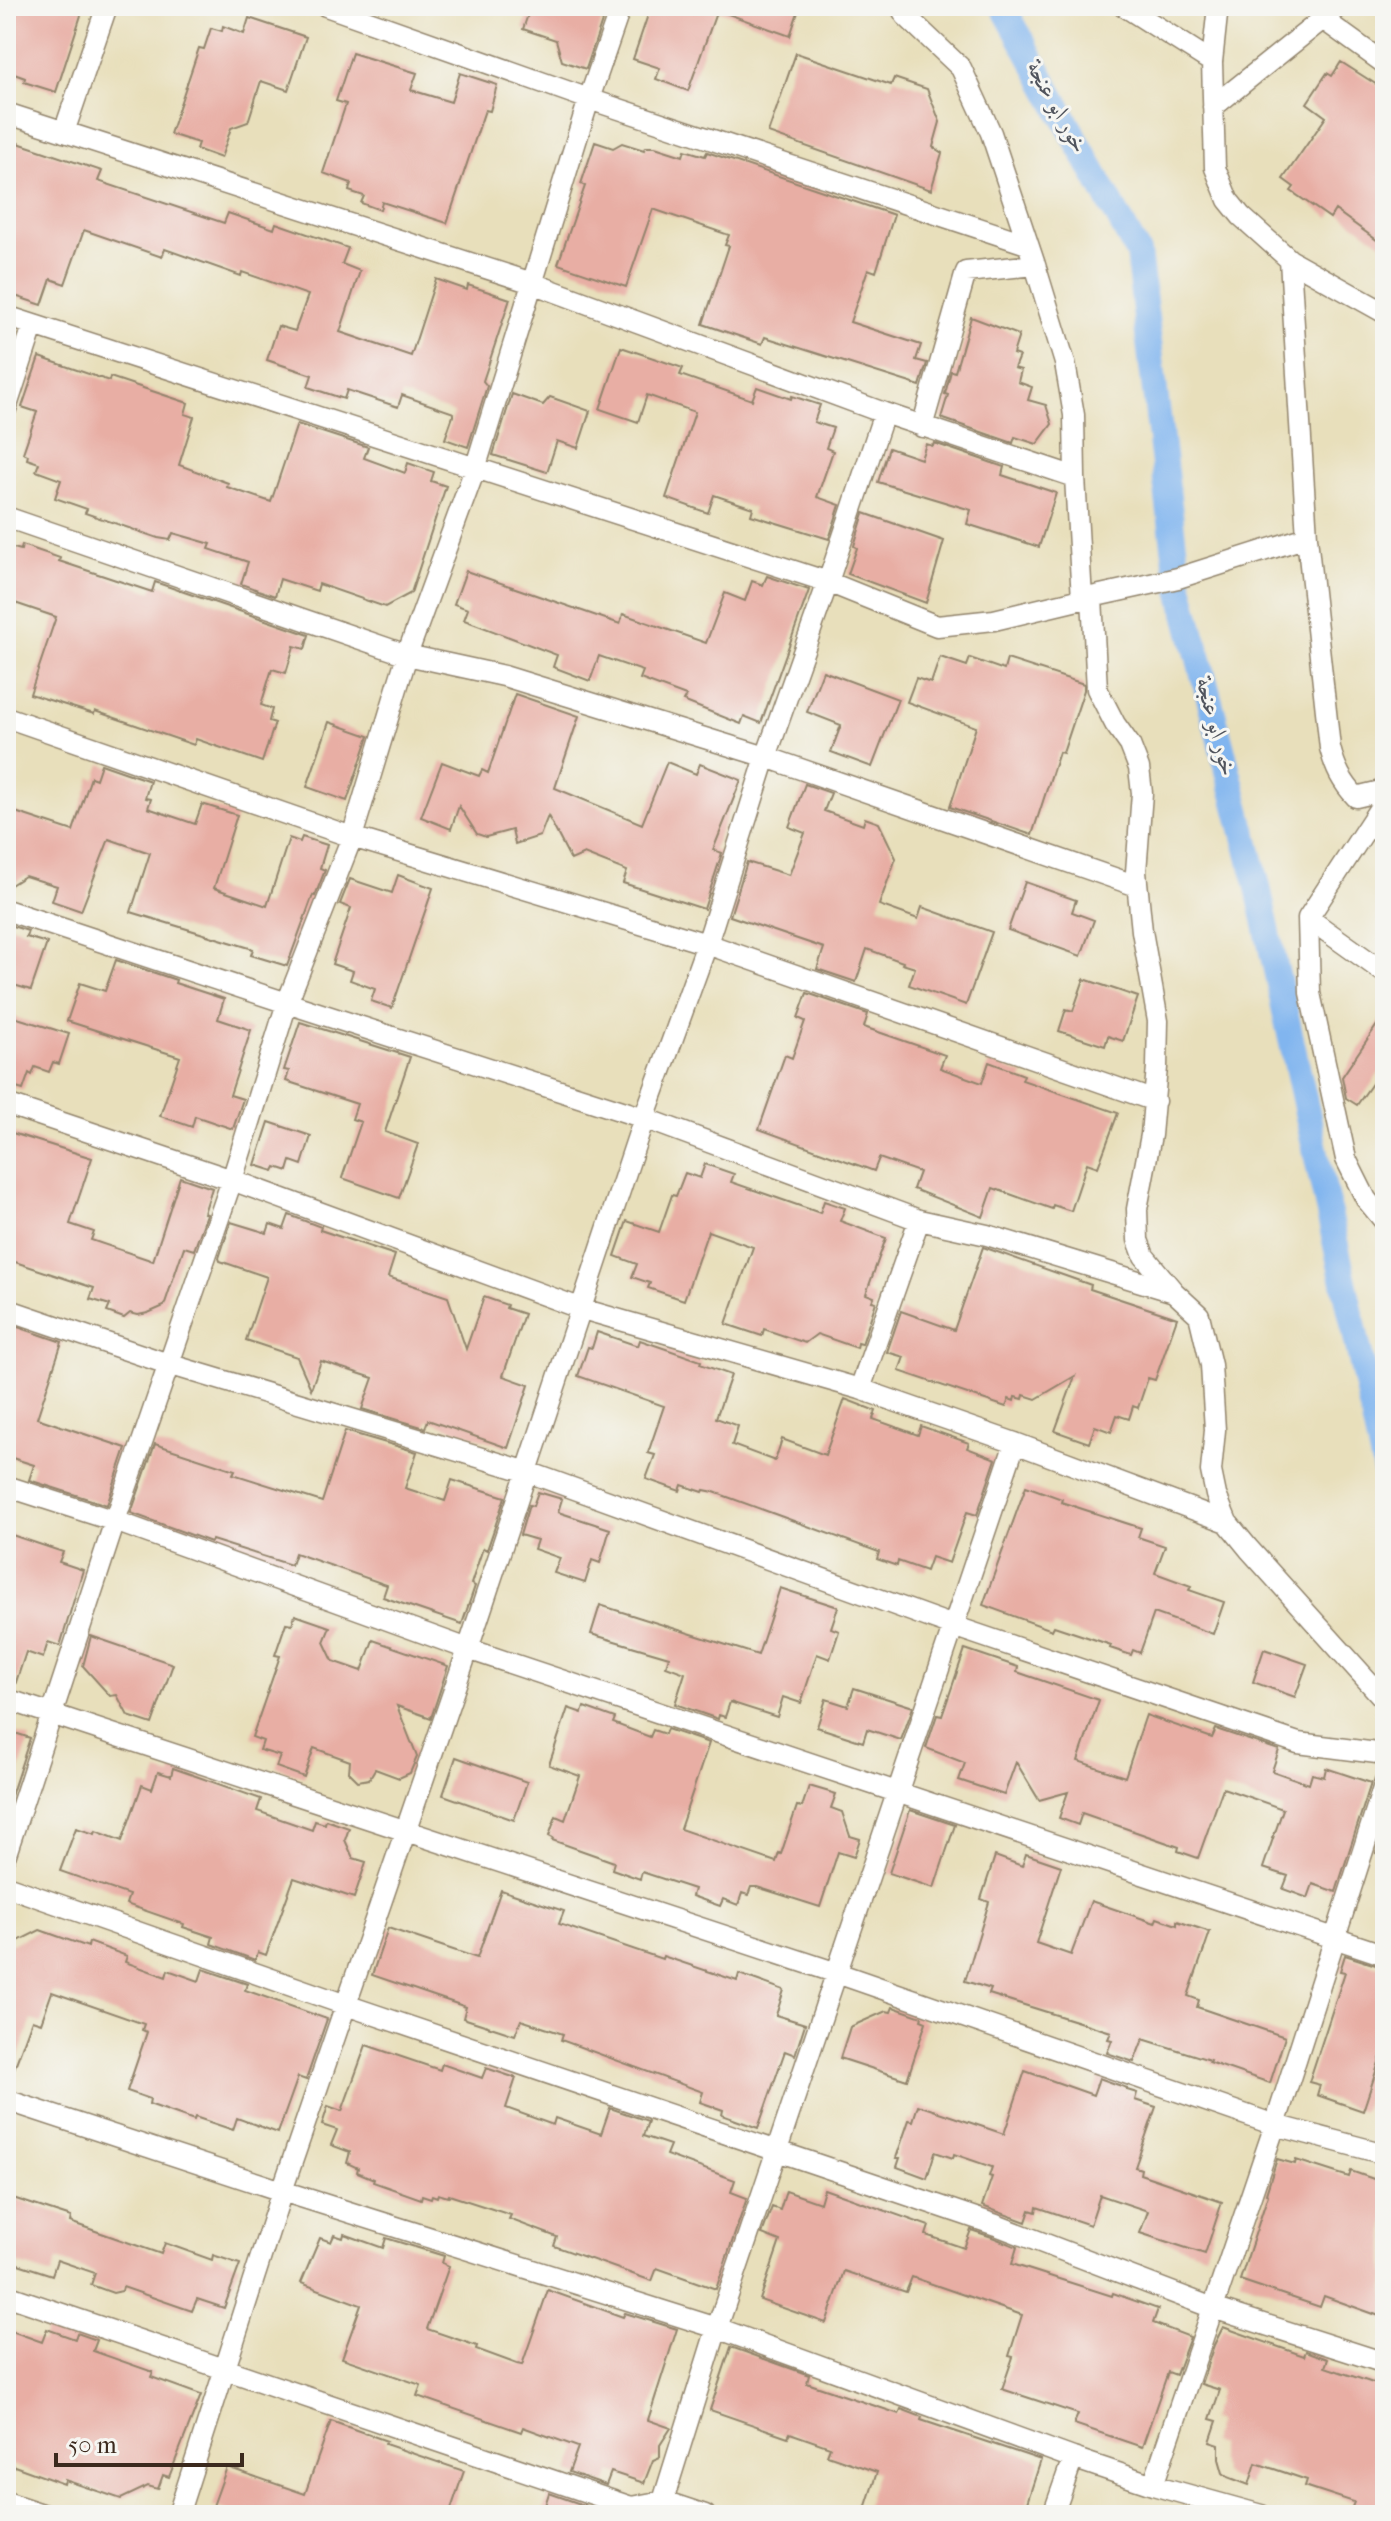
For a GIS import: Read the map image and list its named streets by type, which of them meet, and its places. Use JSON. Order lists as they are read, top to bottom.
{
  "water": ["خور ابو عنجة"],
  "scale_bar": "50 m"
}
